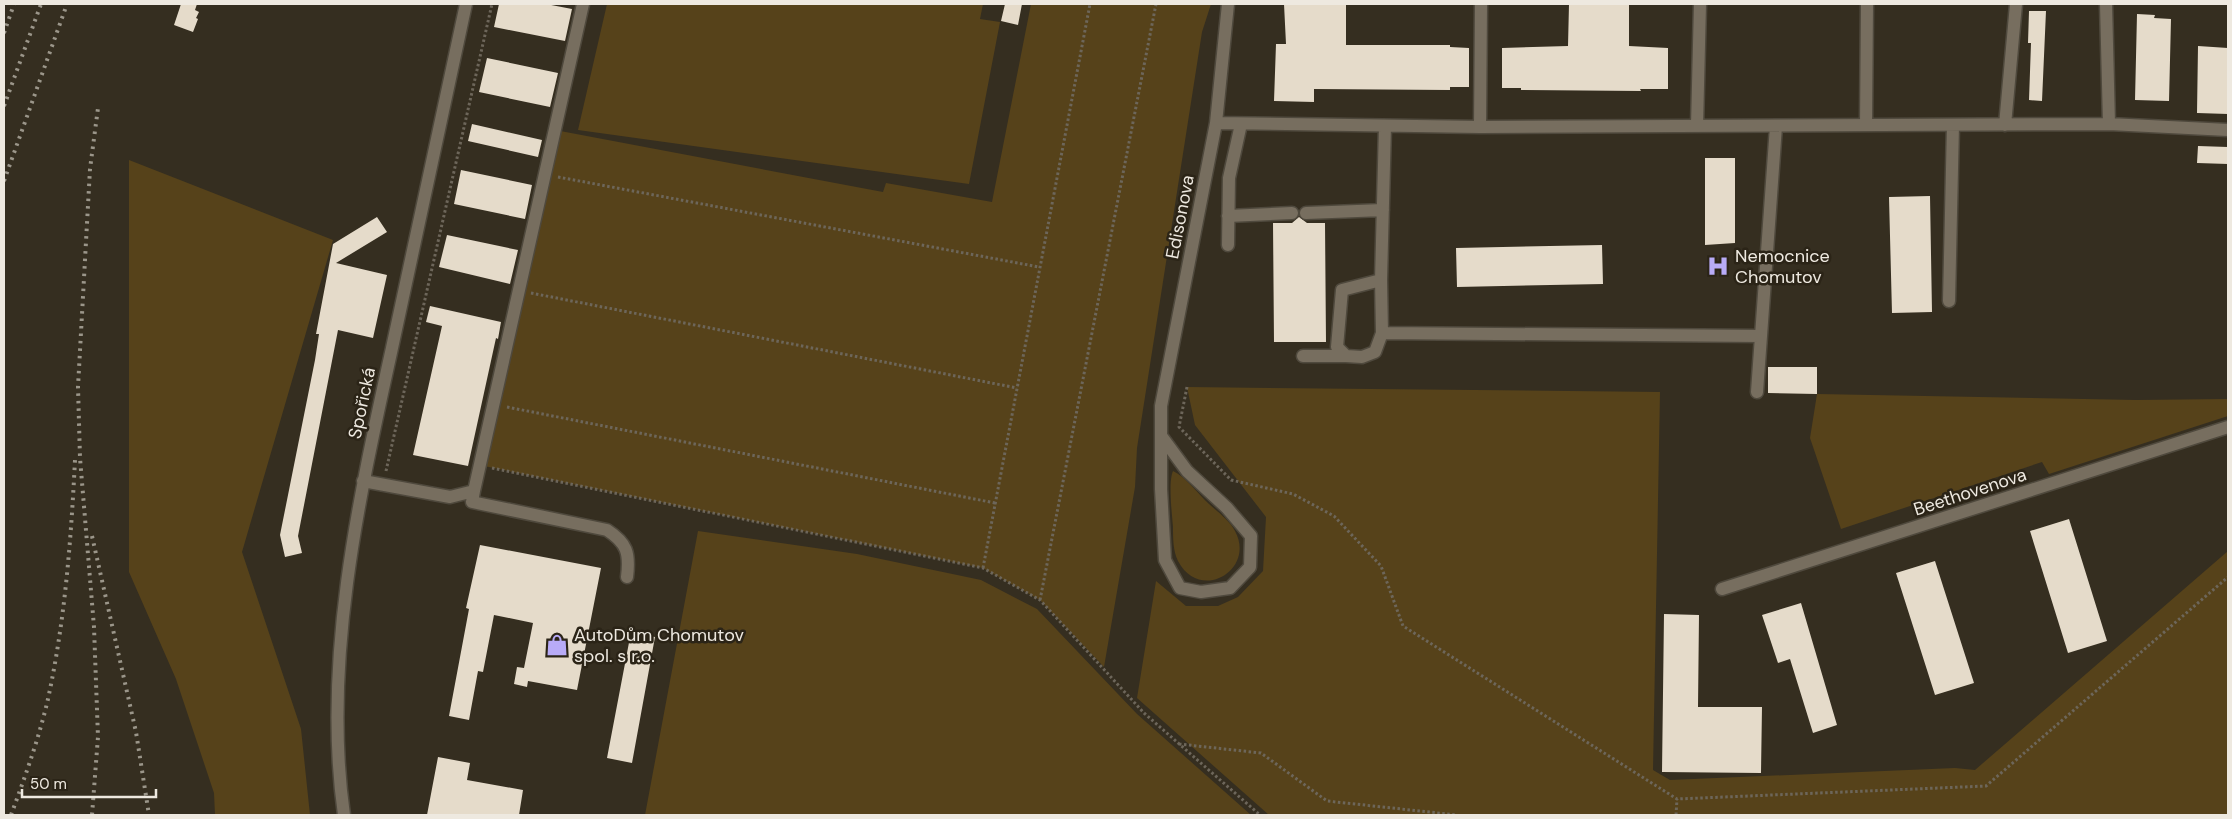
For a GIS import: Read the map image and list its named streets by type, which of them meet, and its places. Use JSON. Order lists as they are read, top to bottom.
{
  "streets": {
    "street": ["Edisonova", "Spořická", "Beethovenova"]
  },
  "places": {
    "hospital": ["Nemocnice Chomutov"],
    "shop": ["AutoDům Chomutov spol. s r.o."]
  },
  "scale_bar": "50 m"
}
